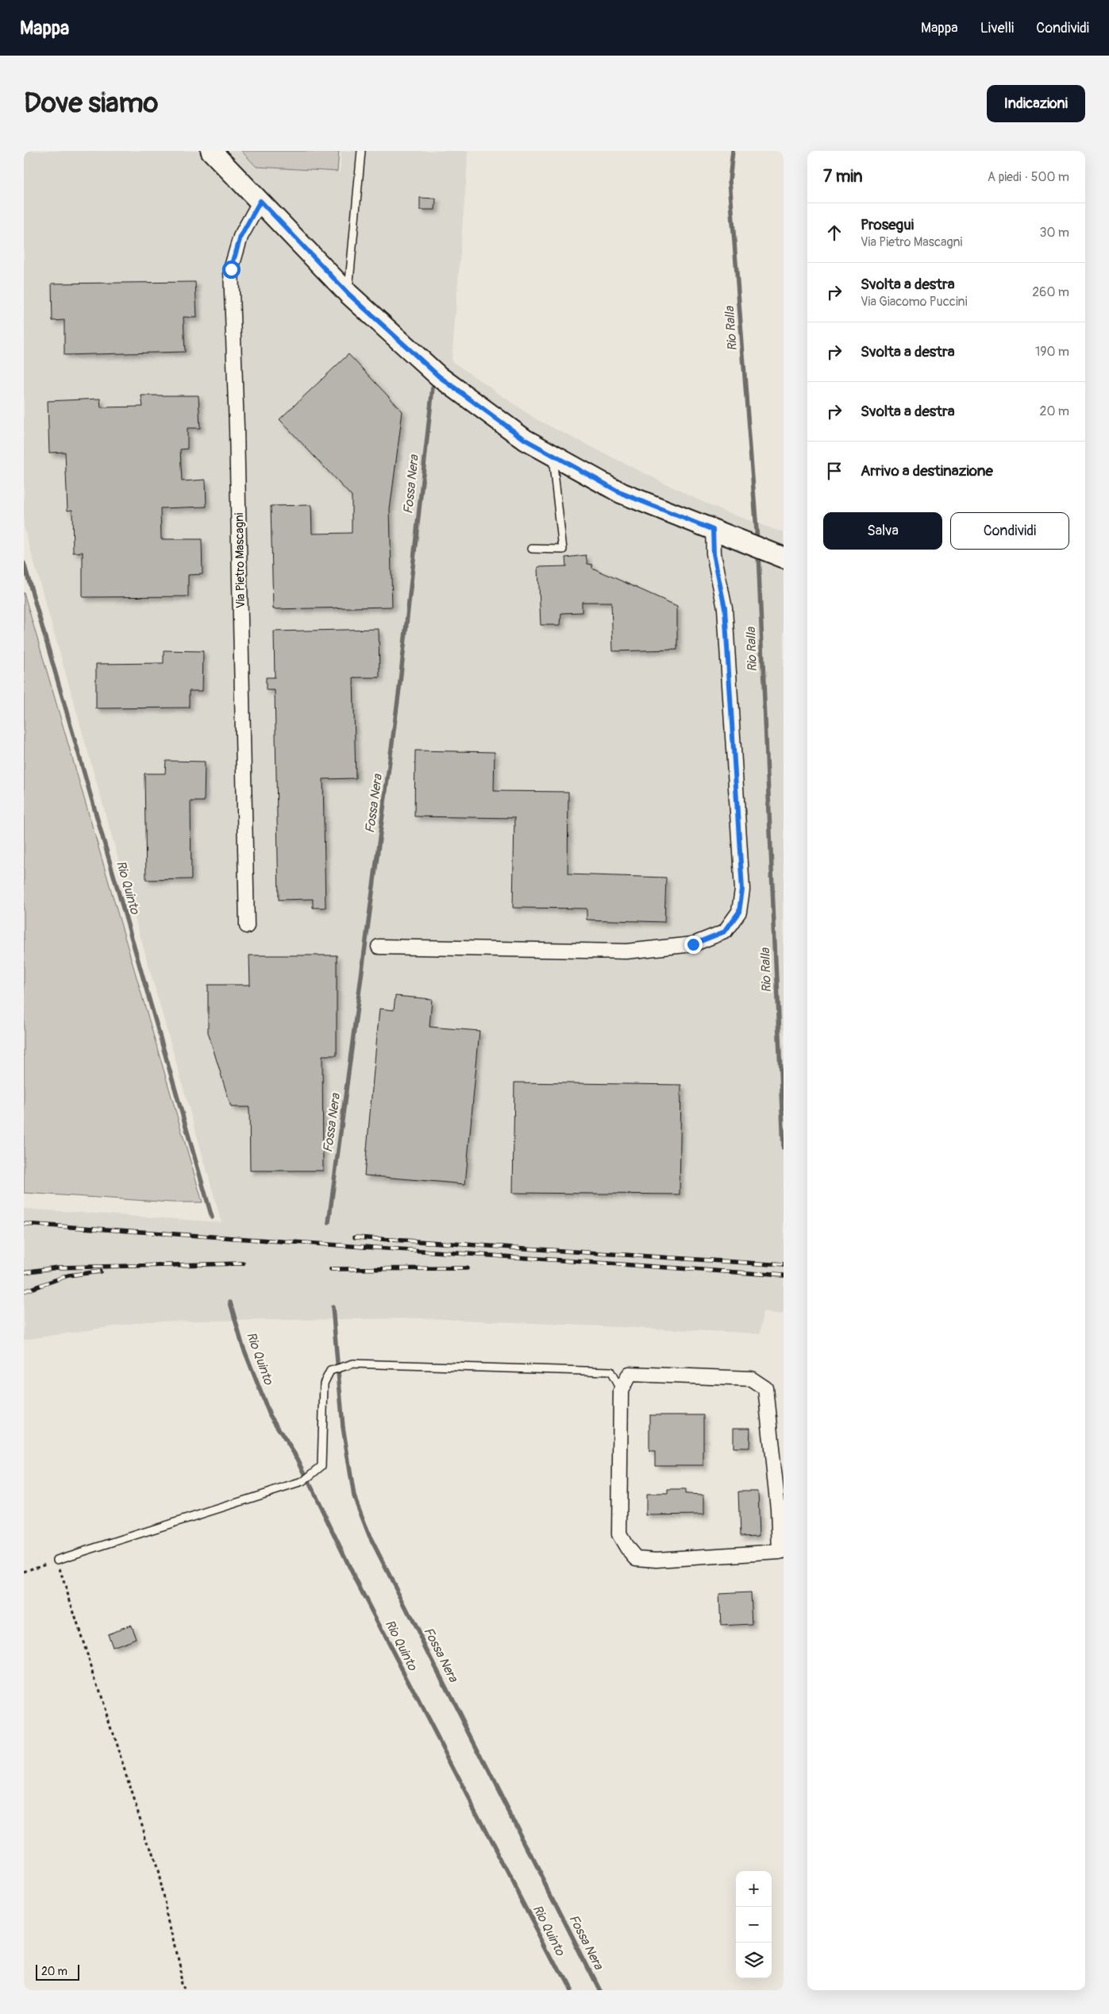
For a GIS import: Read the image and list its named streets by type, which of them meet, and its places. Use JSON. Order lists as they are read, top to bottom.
{
  "streets": {
    "street": ["Via Pietro Mascagni"]
  },
  "water": ["Rio Ralla", "Fossa Nera", "Rio Quinto"],
  "scale_bar": "20 m",
  "page": {
    "header": "Mappa",
    "nav": ["Mappa", "Livelli", "Condividi"],
    "buttons": [
      "Indicazioni",
      ["Salva", "Condividi"]
    ],
    "title": "Dove siamo",
    "heading": ["7 min", "A piedi · 500 m"],
    "list": [
      ["Prosegui", "Via Pietro Mascagni", "30 m"],
      ["Svolta a destra", "Via Giacomo Puccini", "260 m"],
      ["Svolta a destra", "190 m"],
      ["Svolta a destra", "20 m"],
      "Arrivo a destinazione"
    ],
    "map_buttons": ["+", "−"],
    "scale": "20 m"
  }
}
